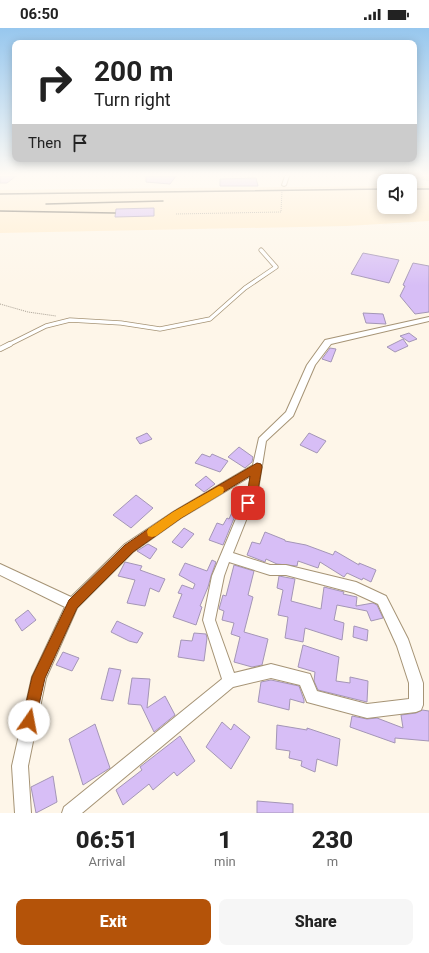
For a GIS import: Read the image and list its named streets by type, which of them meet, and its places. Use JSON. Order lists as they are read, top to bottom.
{
  "page": {
    "status": "06:50",
    "turn": ["200 m", "Turn right"],
    "then": "Then",
    "eta": [
      "06:51",
      "Arrival",
      "1",
      "min",
      "230",
      "m"
    ],
    "buttons": ["Exit", "Share"]
  }
}
